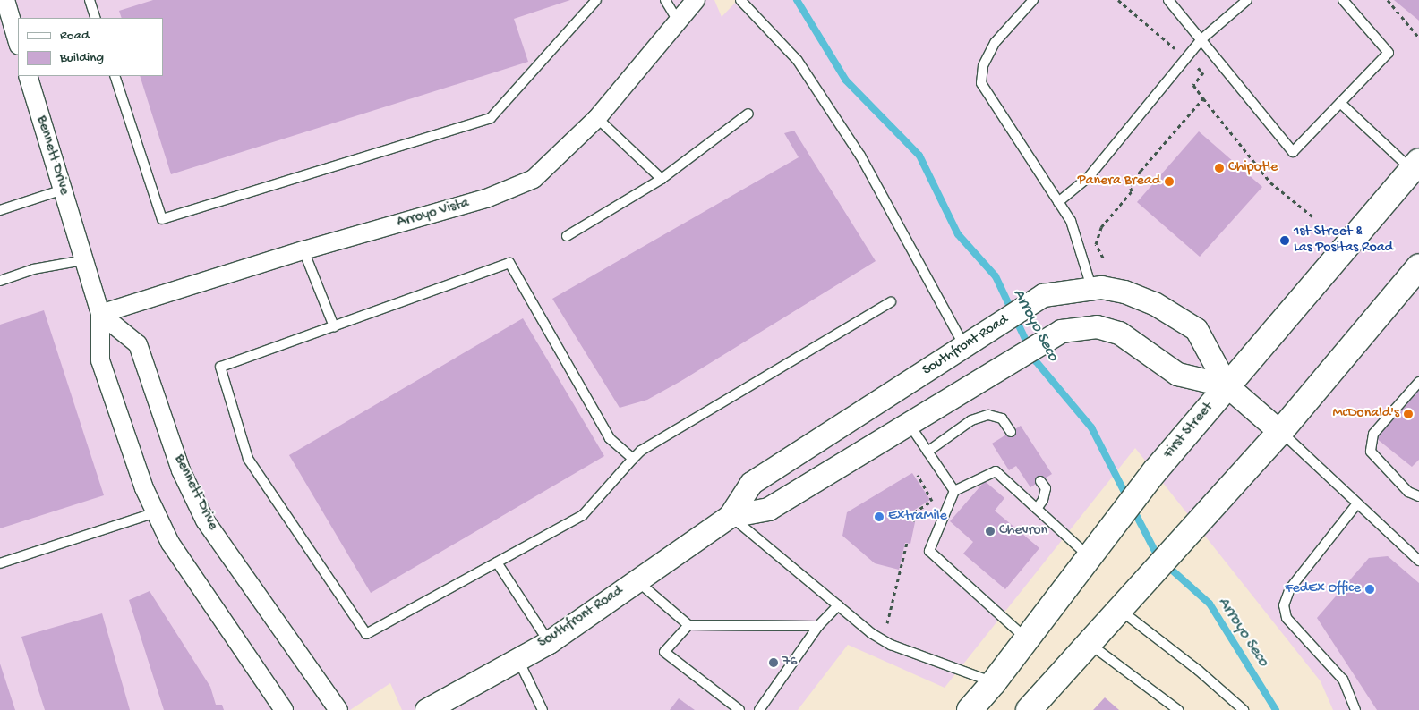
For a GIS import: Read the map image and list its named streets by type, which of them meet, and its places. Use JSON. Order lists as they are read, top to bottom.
{
  "streets": {
    "main road": ["First Street"],
    "street": ["Bennett Drive", "Arroyo Vista", "Southfront Road"]
  },
  "crossings": [
    ["Bennett Drive", "Arroyo Vista"],
    ["Southfront Road", "First Street"]
  ],
  "water": ["Arroyo Seco"],
  "places": [
    "Chipotle",
    "Panera Bread",
    "1st Street & Las Positas Road",
    "McDonald's",
    "ExtraMile",
    "Chevron",
    "FedEx Office",
    "76"
  ],
  "legend": ["Road", "Building"]
}
